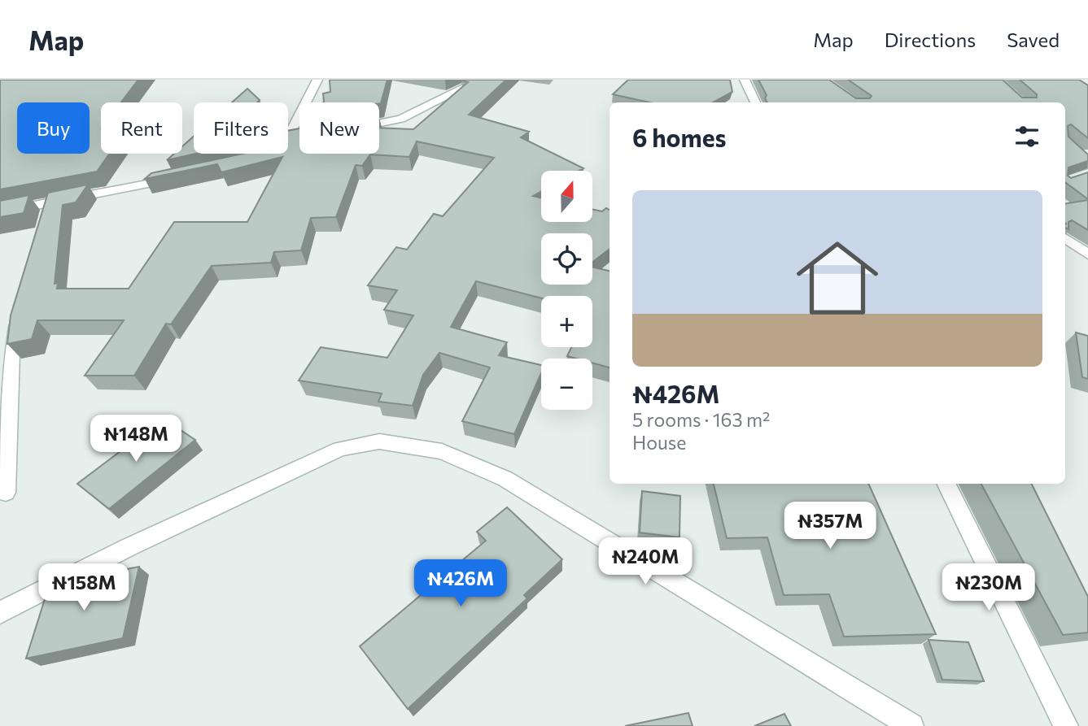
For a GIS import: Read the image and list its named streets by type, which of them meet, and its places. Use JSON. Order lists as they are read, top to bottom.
{
  "north": "top",
  "page": {
    "header": "Map",
    "nav": ["Map", "Directions", "Saved"],
    "chip": [
      "Buy",
      "Rent",
      "Filters",
      "New"
    ],
    "heading": "6 homes",
    "map_buttons": ["+", "−"],
    "list": [
      {
        "name": "₦426M",
        "note": "5 rooms · 163 m² · House"
      }
    ],
    "price": [
      "₦148M",
      "₦357M",
      "₦240M",
      "₦426M",
      "₦158M",
      "₦230M"
    ]
  }
}
